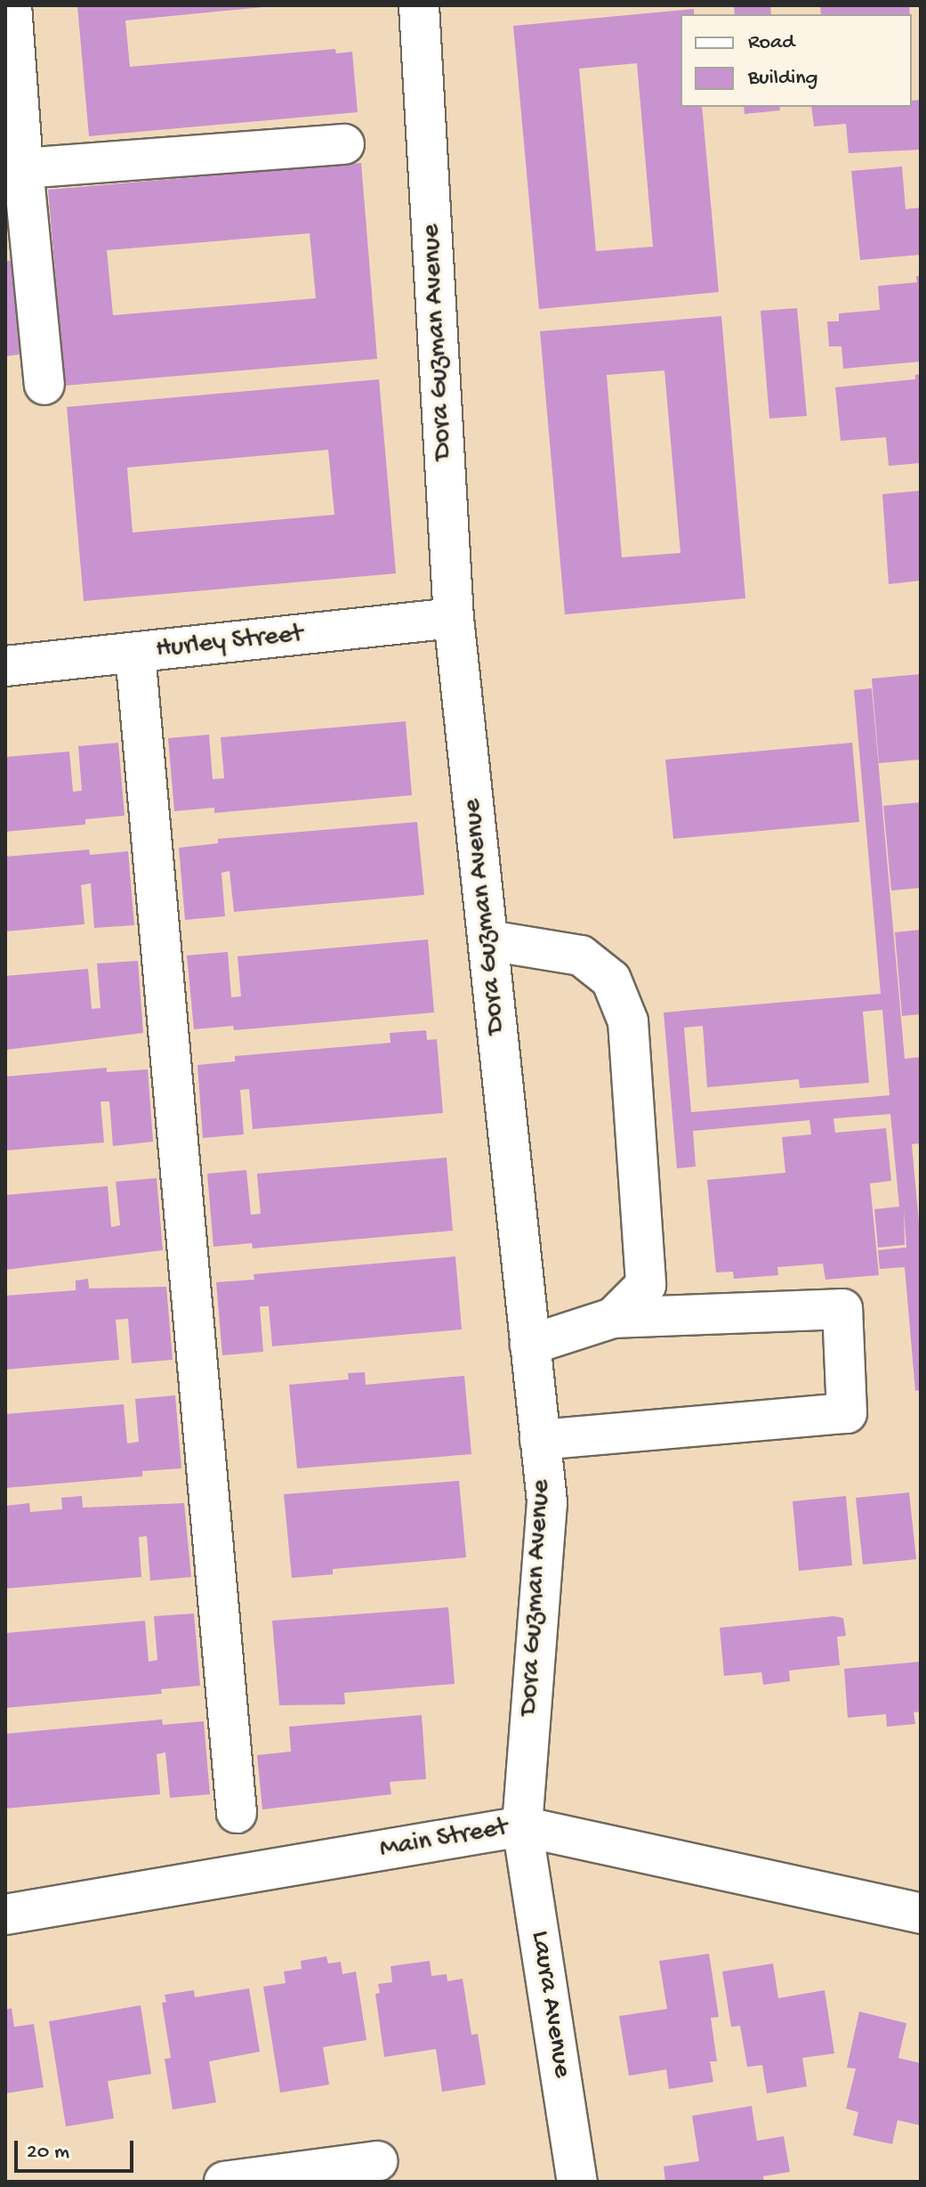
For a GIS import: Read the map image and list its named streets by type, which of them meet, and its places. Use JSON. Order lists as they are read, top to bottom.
{
  "streets": {
    "street": [
      "Dora Guzman Avenue",
      "Hurley Street",
      "Main Street",
      "Laura Avenue"
    ]
  },
  "crossings": [
    ["Dora Guzman Avenue", "Hurley Street"],
    ["Dora Guzman Avenue", "Main Street"],
    ["Dora Guzman Avenue", "Laura Avenue"],
    ["Main Street", "Laura Avenue"]
  ],
  "legend": ["Road", "Building"],
  "scale_bar": "20 m"
}
